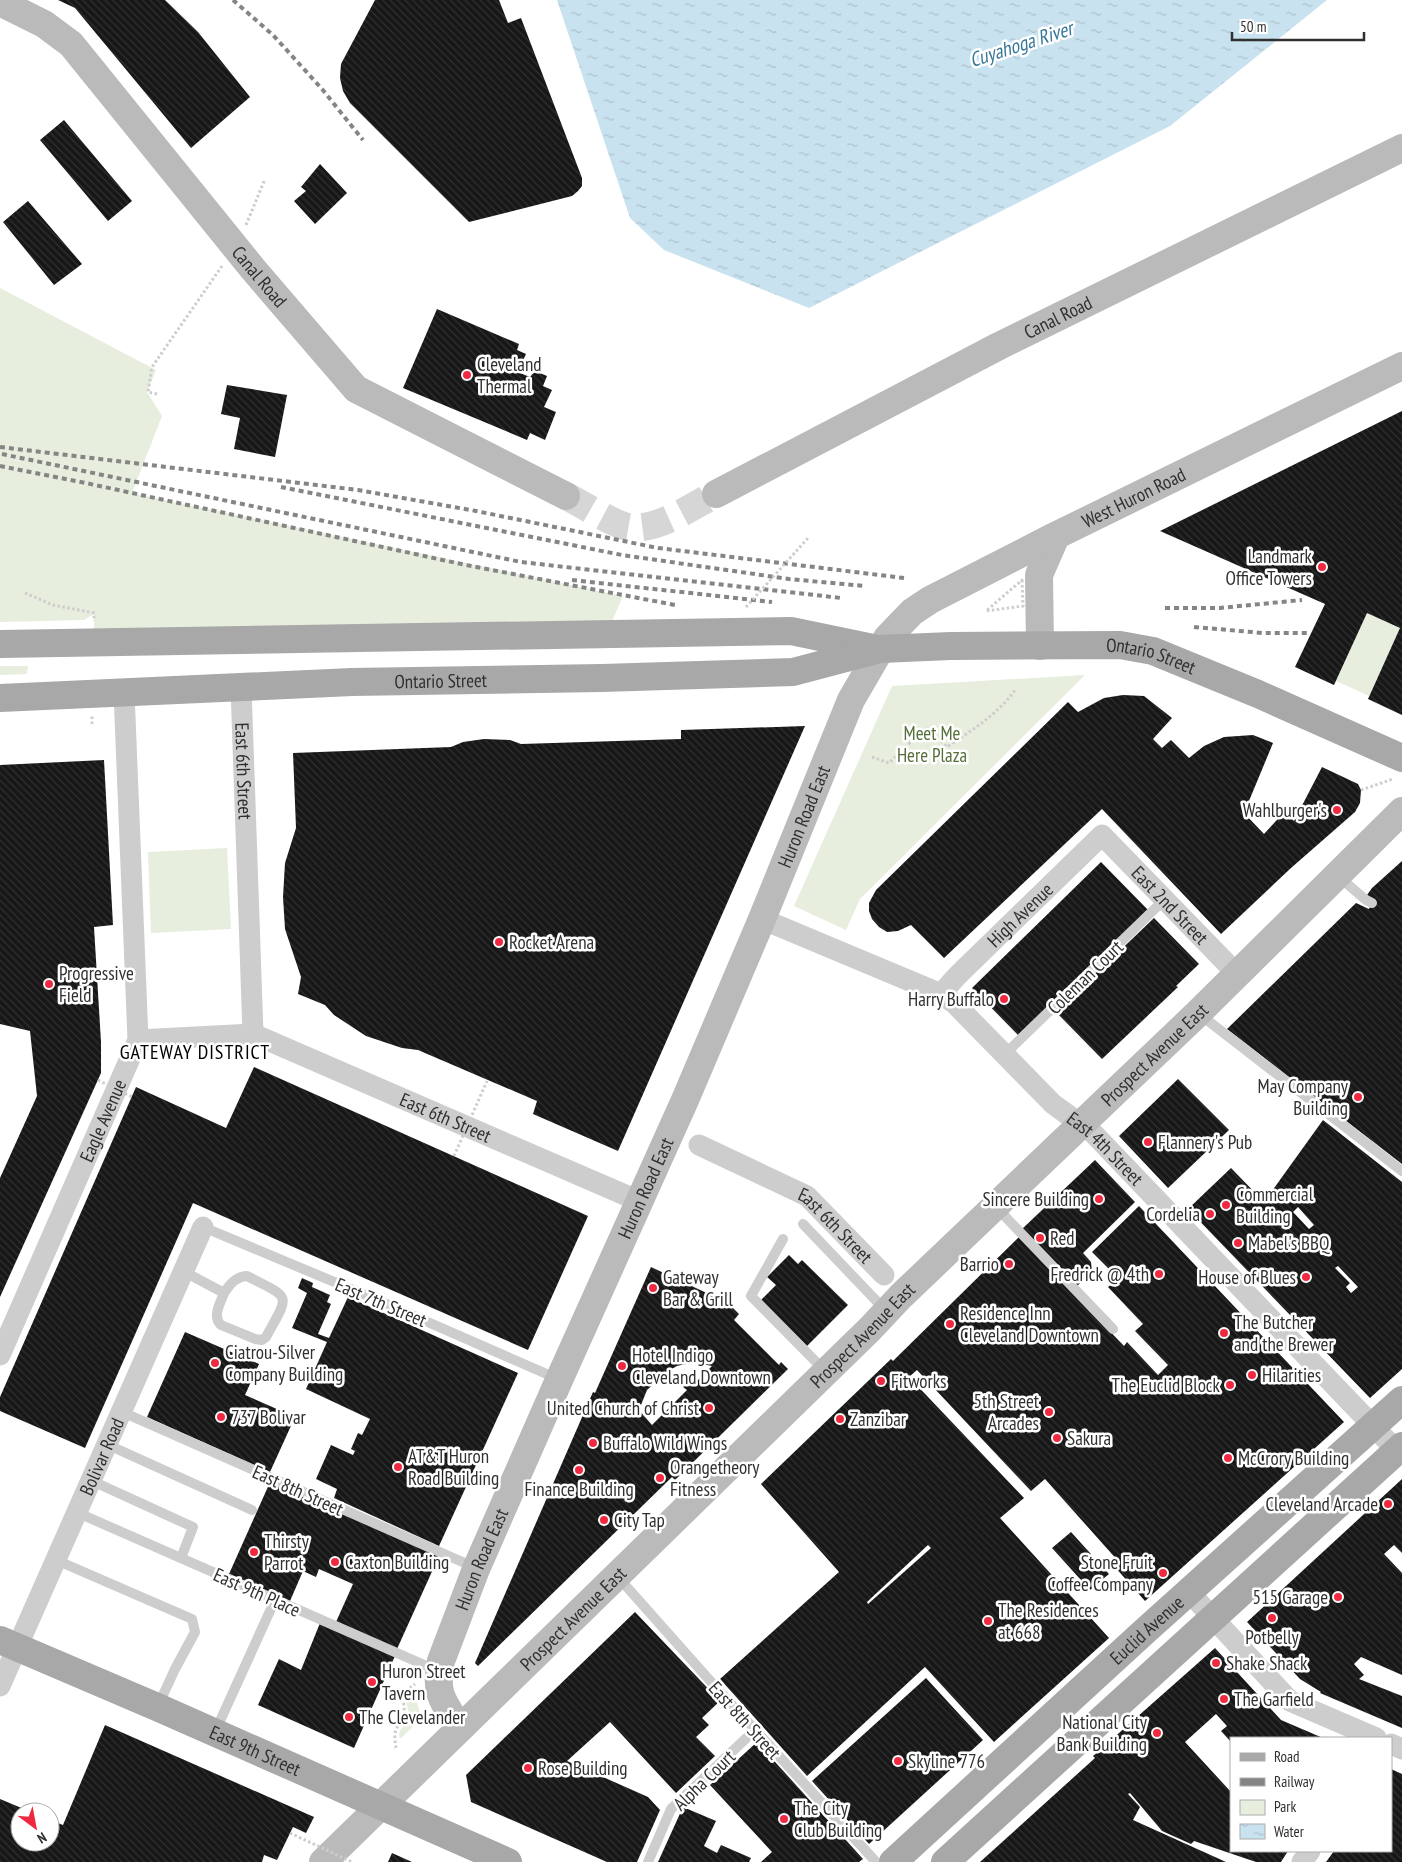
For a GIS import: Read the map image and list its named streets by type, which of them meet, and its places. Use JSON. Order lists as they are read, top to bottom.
{
  "streets": {
    "main road": ["Ontario Street", "Euclid Avenue", "East 9th Street"],
    "street": [
      "Canal Road",
      "West Huron Road",
      "East 6th Street",
      "Huron Road East",
      "East 2nd Street",
      "High Avenue",
      "Prospect Avenue East",
      "Eagle Avenue",
      "East 4th Street",
      "Bolivar Road"
    ],
    "lane": [
      "Coleman Court",
      "East 7th Street",
      "East 8th Street",
      "East 9th Place",
      "Alpha Court"
    ]
  },
  "crossings": [
    ["West Huron Road", "Ontario Street"],
    ["West Huron Road", "Huron Road East"],
    ["Ontario Street", "East 6th Street"],
    ["Ontario Street", "Huron Road East"],
    ["Ontario Street", "Eagle Avenue"],
    ["East 6th Street", "Huron Road East"],
    ["East 6th Street", "Eagle Avenue"],
    ["Huron Road East", "Prospect Avenue East"],
    ["Huron Road East", "East 4th Street"],
    ["Huron Road East", "East 7th Street"],
    ["Huron Road East", "East 8th Street"],
    ["Huron Road East", "East 9th Place"],
    ["East 2nd Street", "High Avenue"],
    ["East 2nd Street", "Coleman Court"],
    ["East 2nd Street", "Prospect Avenue East"],
    ["High Avenue", "East 4th Street"],
    ["Coleman Court", "East 4th Street"],
    ["Prospect Avenue East", "East 4th Street"],
    ["Prospect Avenue East", "East 8th Street"],
    ["Prospect Avenue East", "East 9th Street"],
    ["East 4th Street", "Euclid Avenue"],
    ["East 7th Street", "Bolivar Road"],
    ["Bolivar Road", "East 8th Street"],
    ["Bolivar Road", "East 9th Place"],
    ["Bolivar Road", "East 9th Street"],
    ["East 8th Street", "Alpha Court"]
  ],
  "districts": ["GATEWAY DISTRICT"],
  "water": ["Cuyahoga River"],
  "parks": ["Meet Me Here Plaza"],
  "places": [
    "Cleveland Thermal",
    "Landmark Office Towers",
    "Wahlburger's",
    "Rocket Arena",
    "Progressive Field",
    "Harry Buffalo",
    "May Company Building",
    "Flannery's Pub",
    "Sincere Building",
    "Commercial Building",
    "Cordelia",
    "Red",
    "Mabel's BBQ",
    "Barrio",
    "Fredrick @ 4th",
    "House of Blues",
    "Gateway Bar & Grill",
    "Residence Inn Cleveland Downtown",
    "The Butcher and the Brewer",
    "Ciatrou-Silver Company Building",
    "Hotel Indigo Cleveland Downtown",
    "Hilarities",
    "Fitworks",
    "The Euclid Block",
    "United Church of Christ",
    "5th Street Arcades",
    "737 Bolivar",
    "Zanzibar",
    "Sakura",
    "Buffalo Wild Wings",
    "McCrory Building",
    "AT&T Huron Road Building",
    "Finance Building",
    "Orangetheory Fitness",
    "Cleveland Arcade",
    "City Tap",
    "Thirsty Parrot",
    "Caxton Building",
    "Stone Fruit Coffee Company",
    "515 Garage",
    "Potbelly",
    "The Residences at 668",
    "Shake Shack",
    "Huron Street Tavern",
    "The Garfield",
    "The Clevelander",
    "National City Bank Building",
    "Skyline 776",
    "Rose Building",
    "The City Club Building"
  ],
  "legend": [
    "Road",
    "Railway",
    "Park",
    "Water"
  ],
  "scale_bar": "50 m",
  "north": "bottom right"
}
